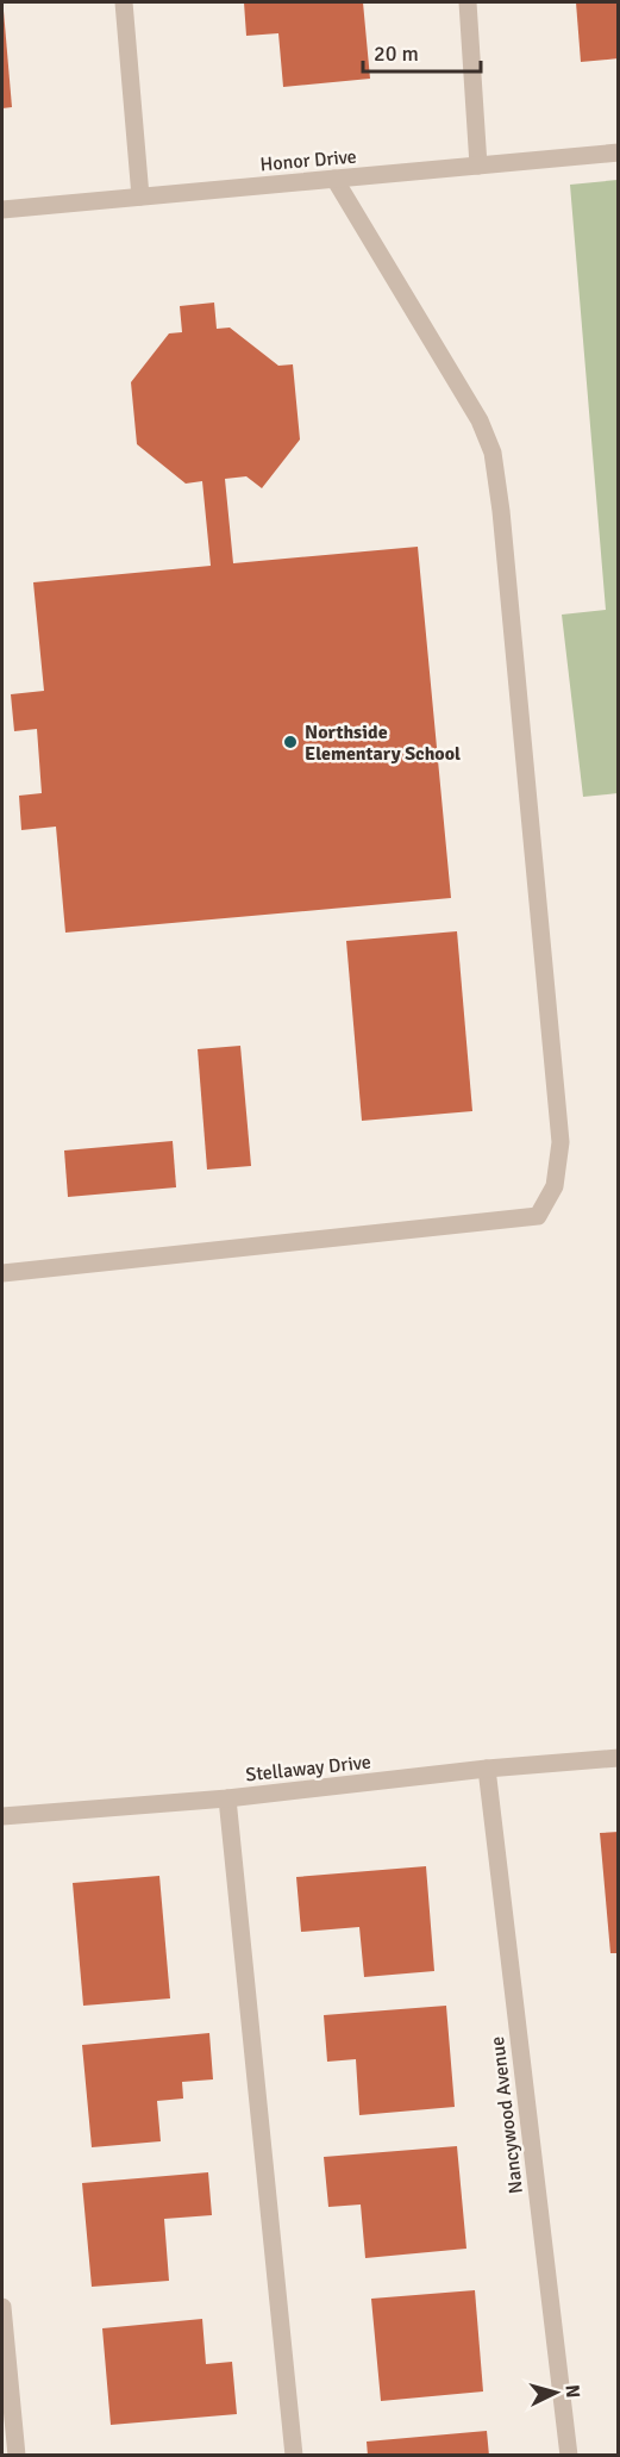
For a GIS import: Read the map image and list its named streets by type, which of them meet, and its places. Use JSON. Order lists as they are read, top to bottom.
{
  "streets": {
    "street": ["Honor Drive", "Stellaway Drive", "Nancywood Avenue"]
  },
  "crossings": [
    ["Stellaway Drive", "Nancywood Avenue"]
  ],
  "places": ["Northside Elementary School"],
  "scale_bar": "20 m",
  "north": "right"
}
